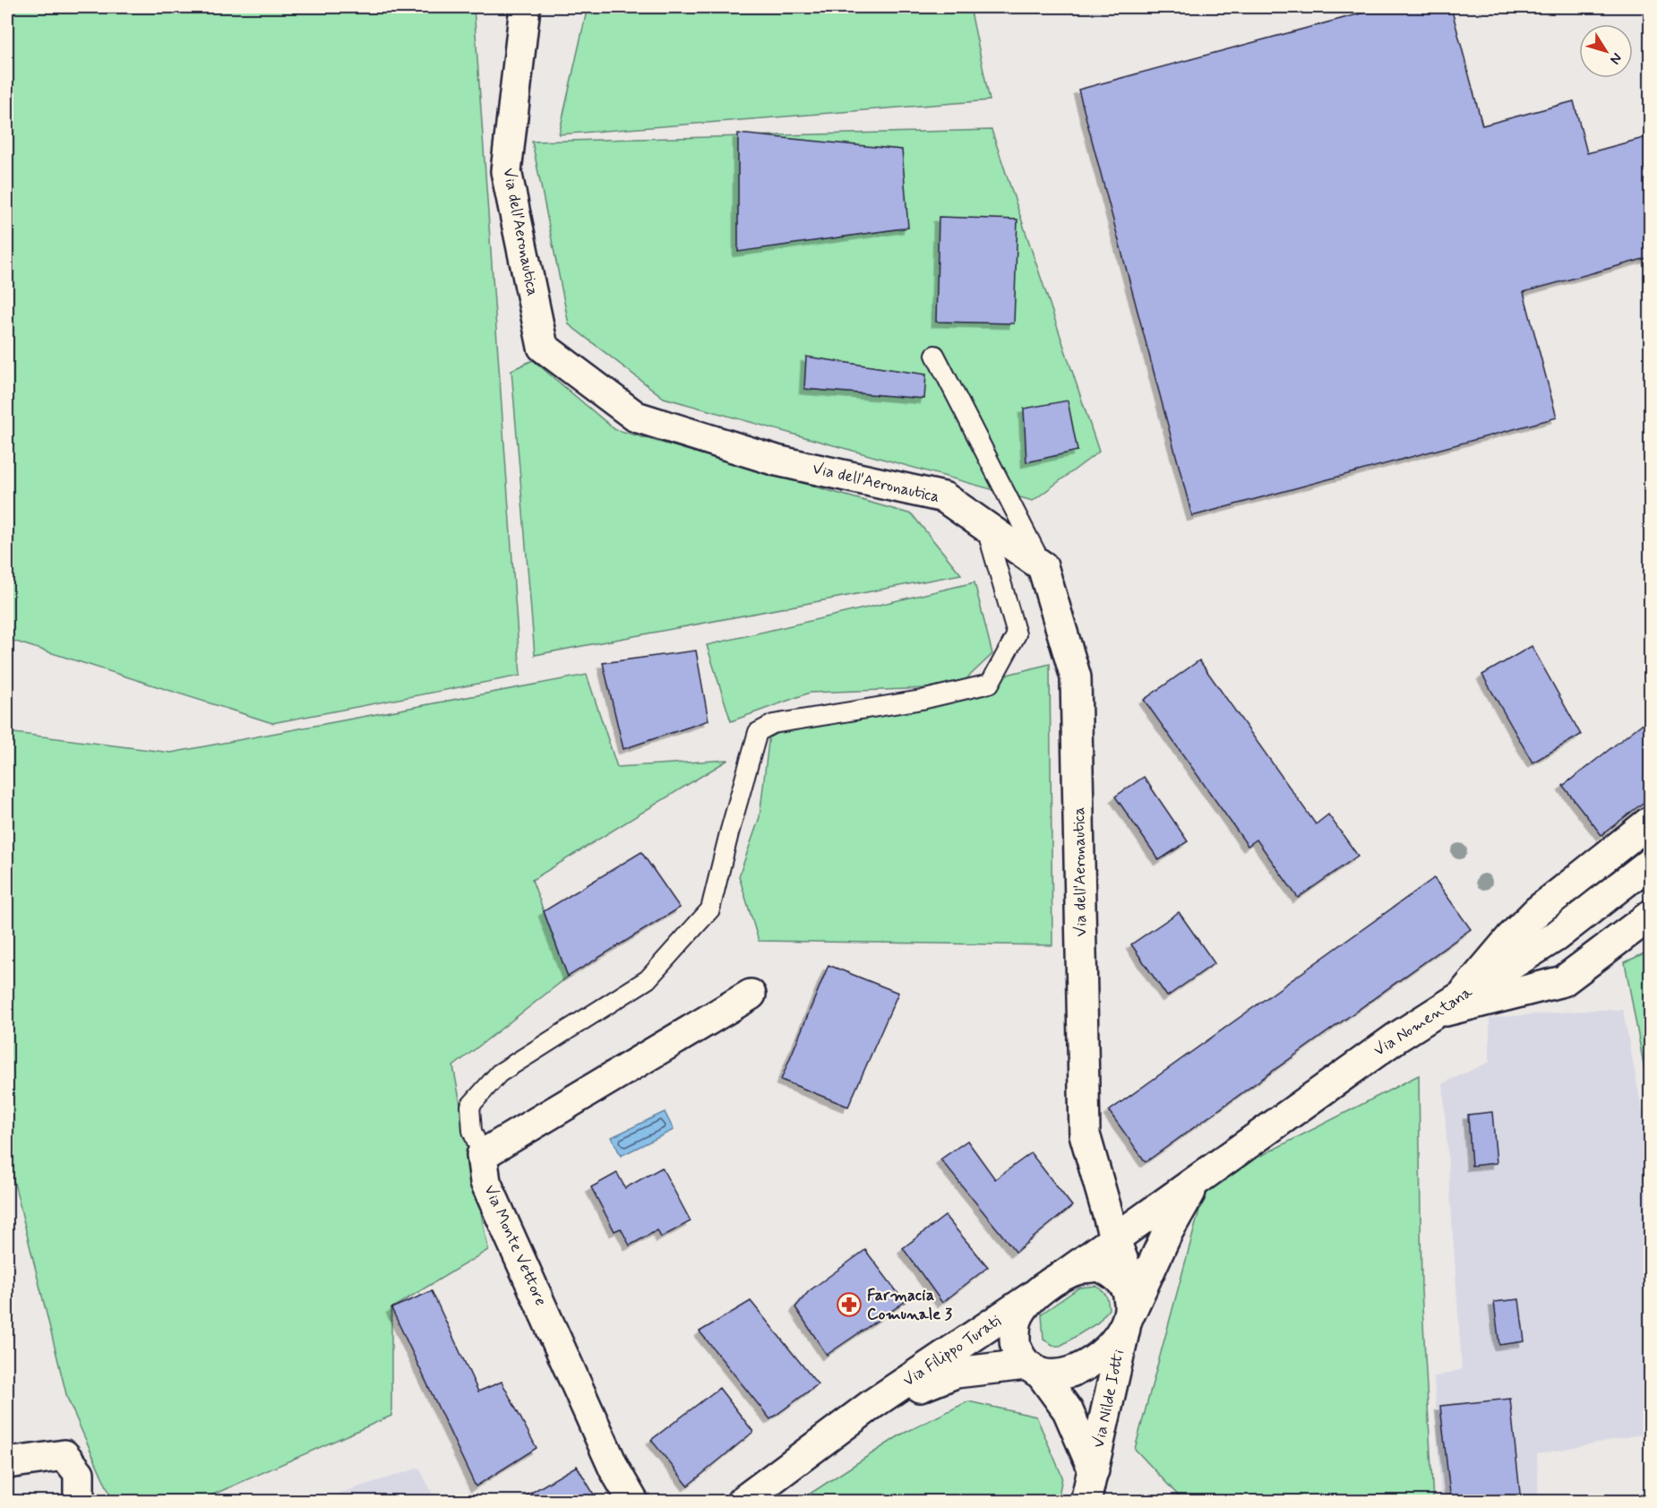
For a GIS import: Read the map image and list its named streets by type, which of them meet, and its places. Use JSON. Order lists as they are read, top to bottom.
{
  "streets": {
    "street": [
      "Via dell'Aeronautica",
      "Via Nomentana",
      "Via Monte Vettore",
      "Via Filippo Turati",
      "Via Nilde Iotti"
    ]
  },
  "crossings": [
    ["Via dell'Aeronautica", "Via Nomentana"],
    ["Via dell'Aeronautica", "Via Filippo Turati"],
    ["Via dell'Aeronautica", "Via Nilde Iotti"],
    ["Via Nomentana", "Via Filippo Turati"],
    ["Via Nomentana", "Via Nilde Iotti"],
    ["Via Filippo Turati", "Via Nilde Iotti"]
  ],
  "places": {
    "pharmacy": ["Farmacia Comunale 3"]
  },
  "north": "bottom right"
}
